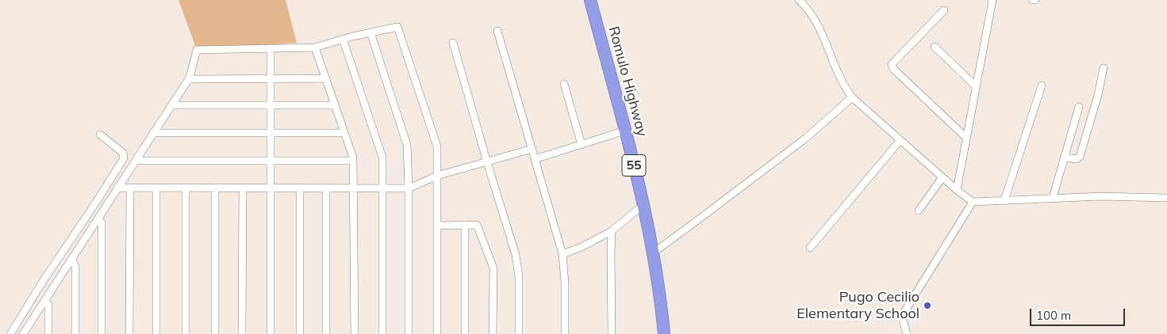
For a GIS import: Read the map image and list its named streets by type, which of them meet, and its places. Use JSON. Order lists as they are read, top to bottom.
{
  "streets": {
    "highway": ["Romulo Highway", "55"]
  },
  "places": ["Pugo Cecilio Elementary School"],
  "scale_bar": "100 m"
}
